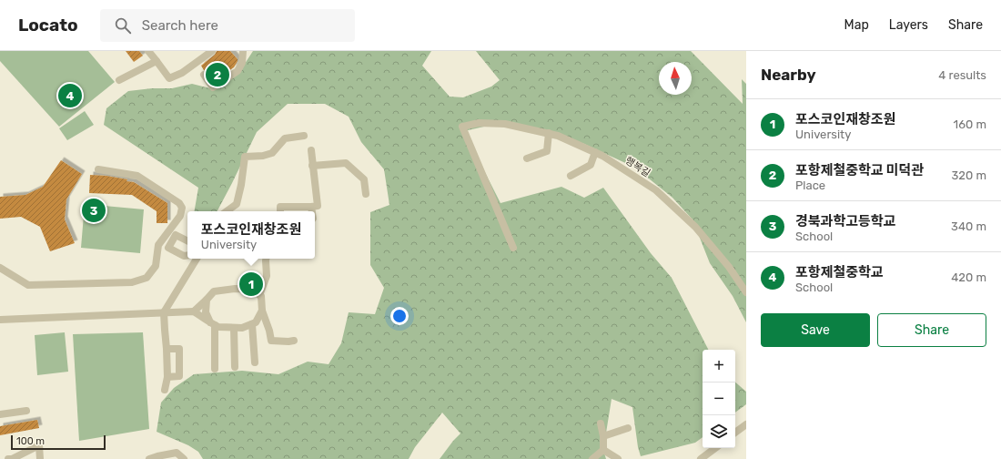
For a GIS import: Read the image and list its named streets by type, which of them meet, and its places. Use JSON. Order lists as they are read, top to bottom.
{
  "streets": {
    "street": ["행복길"]
  },
  "scale_bar": "100 m",
  "north": "top",
  "page": {
    "header": "Locato",
    "search": "Search here",
    "nav": ["Map", "Layers", "Share"],
    "heading": ["Nearby", "4 results"],
    "pins": [
      "2",
      "4",
      "3",
      "1"
    ],
    "list": [
      {
        "mark": "1",
        "name": "포스코인재창조원",
        "note": "University",
        "value": "160 m"
      },
      {
        "mark": "2",
        "name": "포항제철중학교 미덕관",
        "note": "Place",
        "value": "320 m"
      },
      {
        "mark": "3",
        "name": "경북과학고등학교",
        "note": "School",
        "value": "340 m"
      },
      {
        "mark": "4",
        "name": "포항제철중학교",
        "note": "School",
        "value": "420 m"
      }
    ],
    "popup": ["포스코인재창조원", "University"],
    "buttons": ["Save", "Share"],
    "map_buttons": ["+", "−"],
    "scale": "100 m"
  }
}
